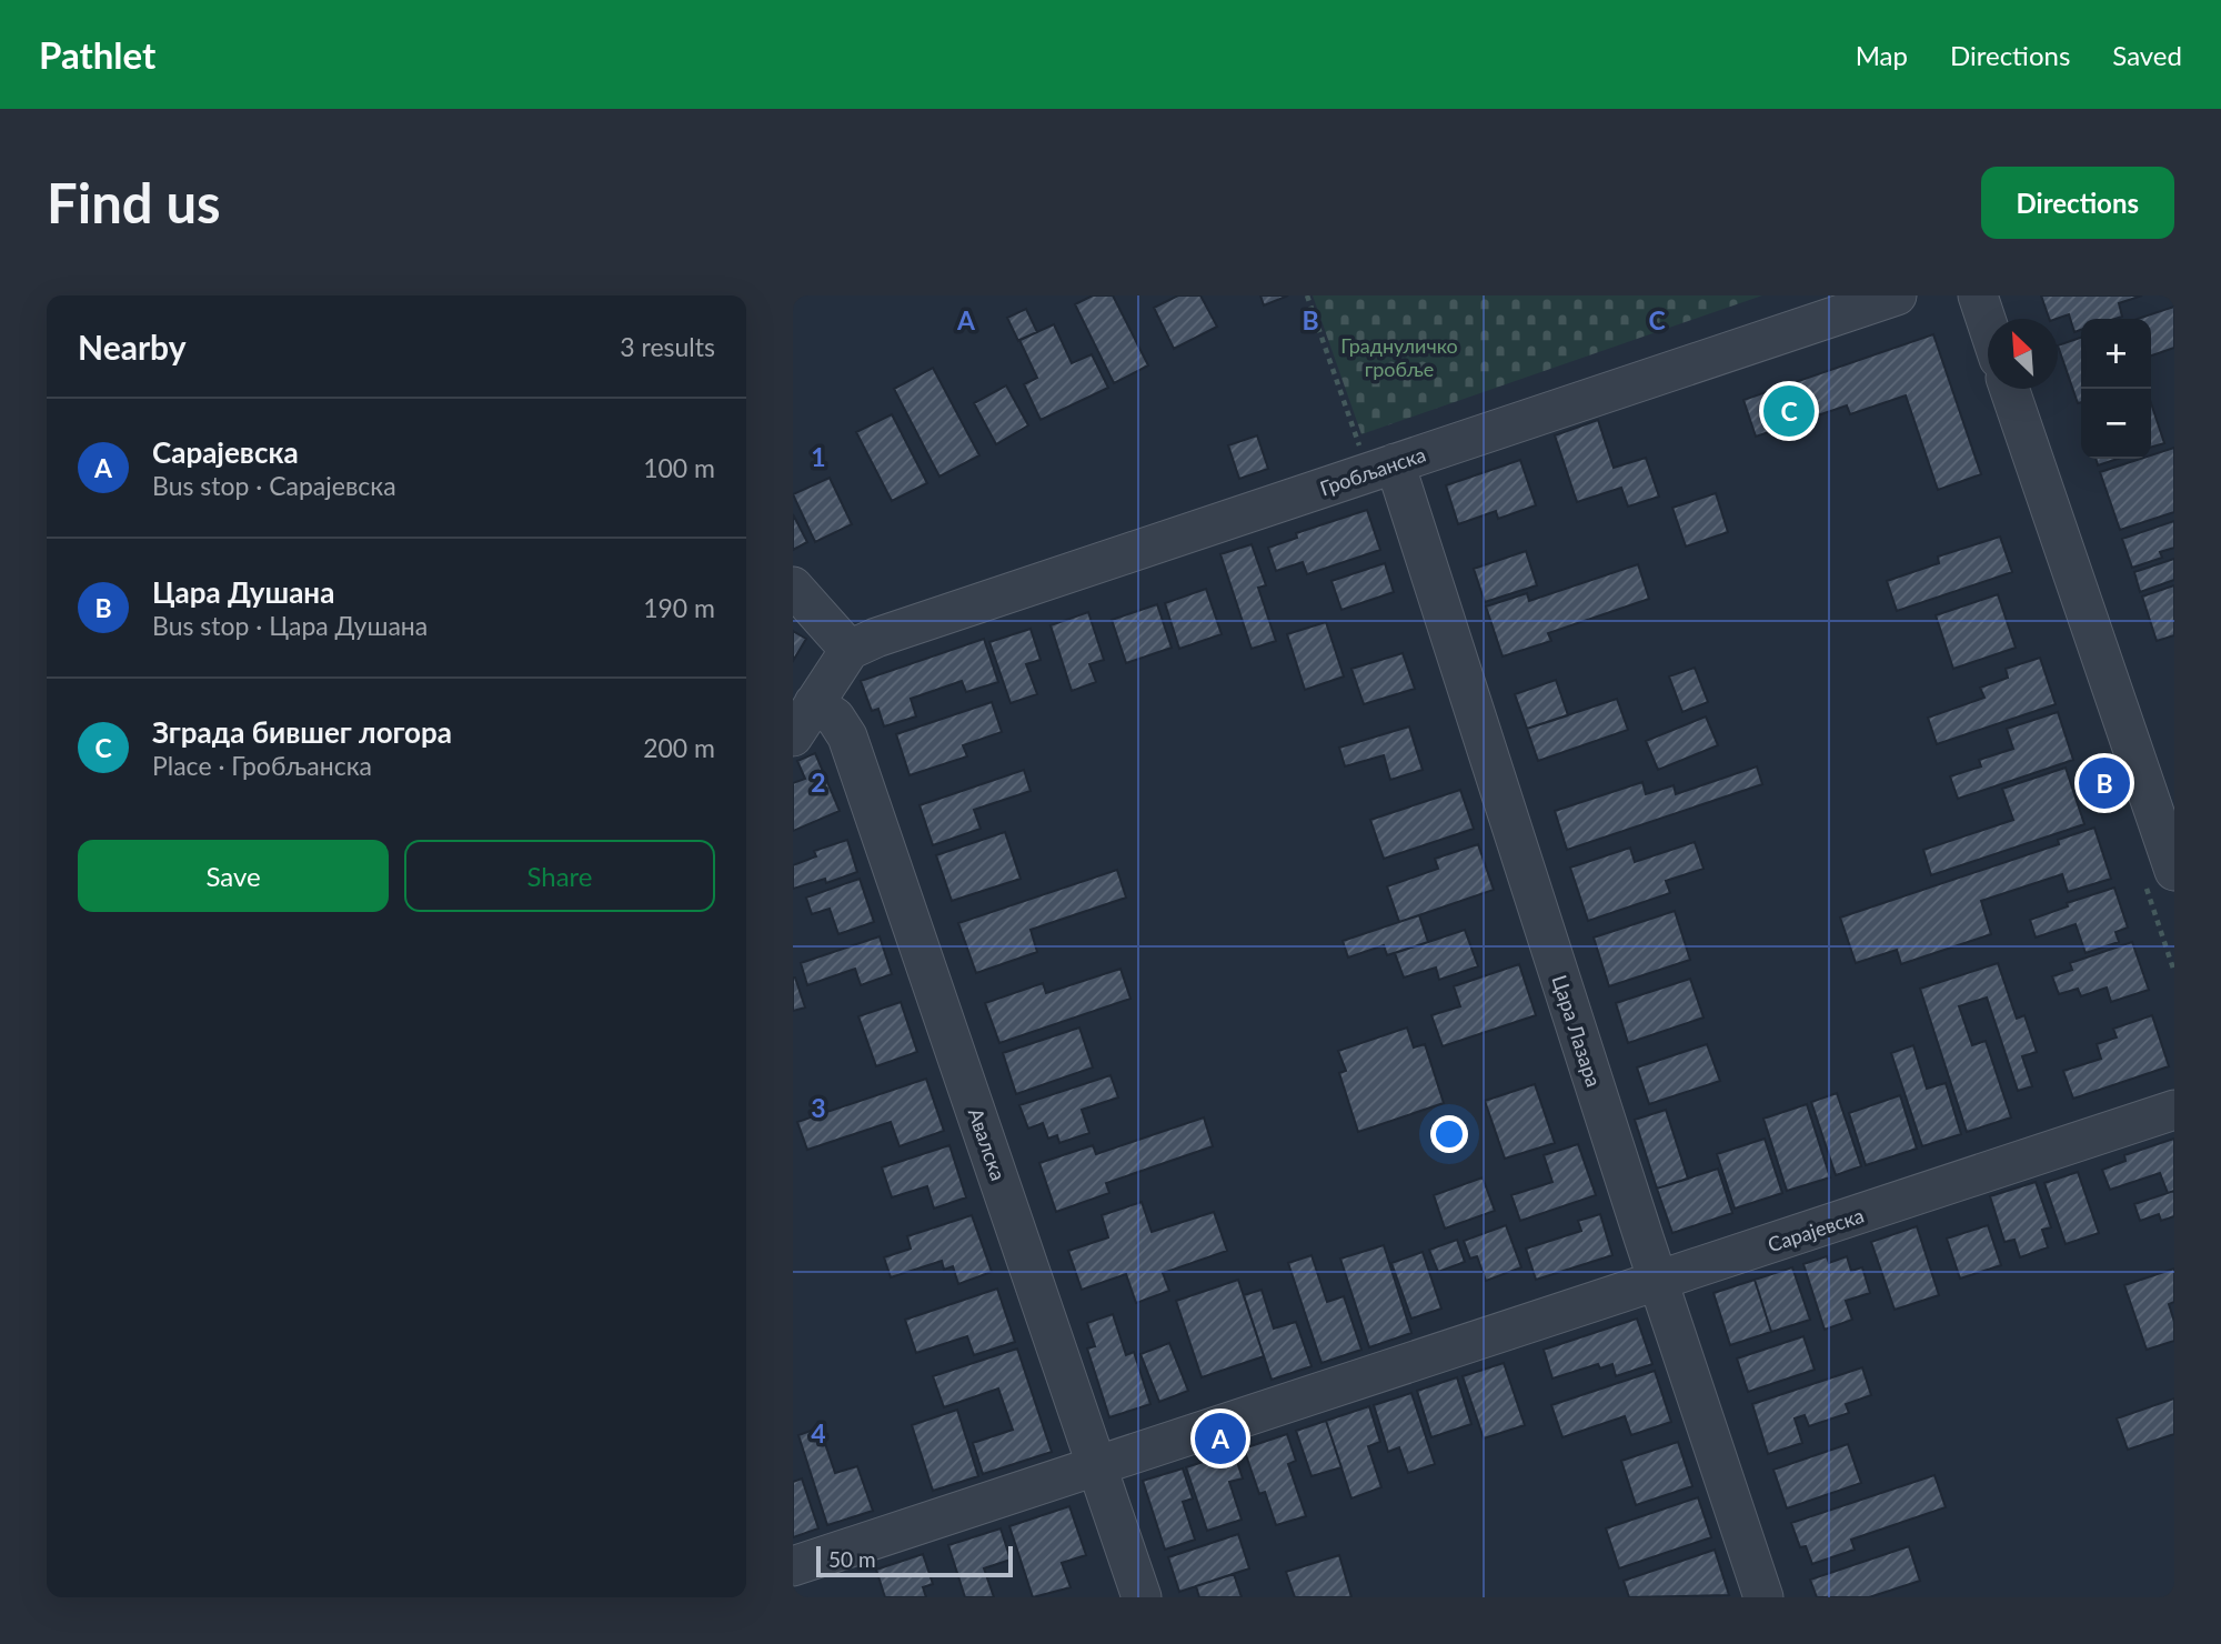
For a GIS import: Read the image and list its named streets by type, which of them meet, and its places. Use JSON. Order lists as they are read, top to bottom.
{
  "streets": {
    "street": [
      "Гробљанска",
      "Цара Лазара",
      "Авалска",
      "Сарајевска"
    ]
  },
  "crossings": [
    ["Гробљанска", "Цара Лазара"],
    ["Цара Лазара", "Сарајевска"],
    ["Авалска", "Сарајевска"]
  ],
  "parks": ["Граднуличко гробље"],
  "scale_bar": "50 m",
  "north": "top left",
  "page": {
    "header": "Pathlet",
    "nav": ["Map", "Directions", "Saved"],
    "buttons": [
      "Directions",
      ["Save", "Share"]
    ],
    "title": "Find us",
    "heading": ["Nearby", "3 results"],
    "map_buttons": ["+", "−"],
    "pins": ["C", "B", "A"],
    "list": [
      {
        "mark": "A",
        "name": "Сарајевска",
        "note": "Bus stop · Сарајевска",
        "value": "100 m"
      },
      {
        "mark": "B",
        "name": "Цара Душана",
        "note": "Bus stop · Цара Душана",
        "value": "190 m"
      },
      {
        "mark": "C",
        "name": "Зграда бившег логора",
        "note": "Place · Гробљанска",
        "value": "200 m"
      }
    ],
    "scale": "50 m"
  },
  "grid": {
    "columns": ["A", "B", "C"],
    "rows": [
      "1",
      "2",
      "3",
      "4"
    ]
  }
}
